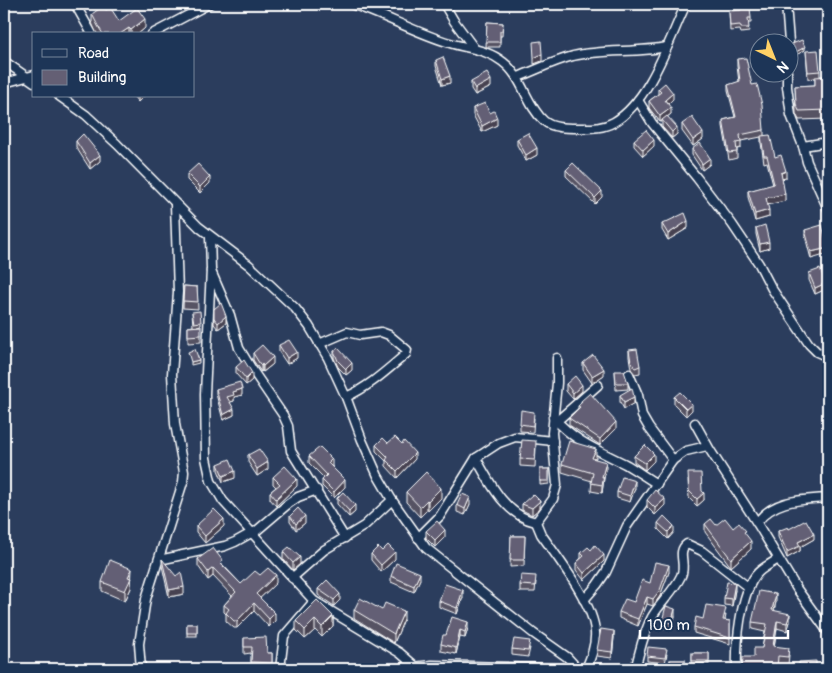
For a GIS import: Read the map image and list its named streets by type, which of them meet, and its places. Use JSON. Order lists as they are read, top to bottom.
{
  "legend": ["Road", "Building"],
  "scale_bar": "100 m",
  "north": "bottom right"
}
